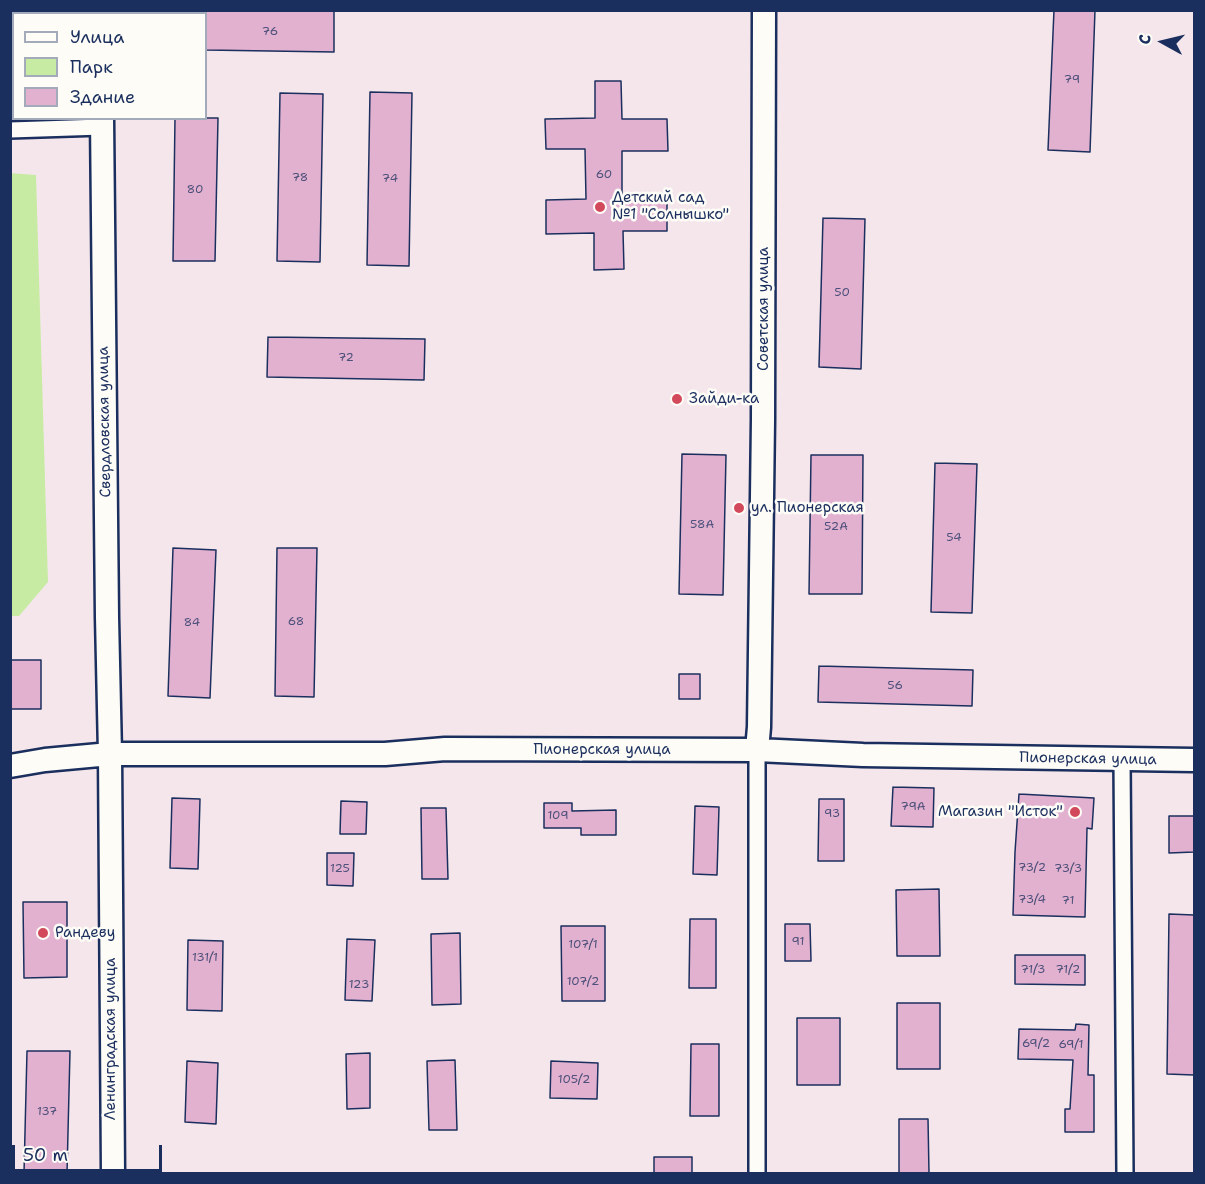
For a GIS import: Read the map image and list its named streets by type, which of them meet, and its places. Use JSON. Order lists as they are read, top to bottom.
{
  "streets": {
    "street": [
      "Советская улица",
      "Свердловская улица",
      "Пионерская улица",
      "Ленинградская улица"
    ]
  },
  "crossings": [
    ["Советская улица", "Пионерская улица"],
    ["Свердловская улица", "Ленинградская улица"],
    ["Пионерская улица", "Ленинградская улица"]
  ],
  "places": [
    "Детский сад №1 \"Солнышко\"",
    "Зайди-ка",
    "ул. Пионерская",
    "Магазин \"Исток\"",
    "Рандеву"
  ],
  "house_numbers": [
    "76",
    "79",
    "60",
    "78",
    "74",
    "80",
    "50",
    "72",
    "58А",
    "52А",
    "54",
    "68",
    "84",
    "56",
    "79А",
    "93",
    "109",
    "73/2",
    "125",
    "73/3",
    "73/4",
    "71",
    "91",
    "107/1",
    "131/1",
    "71/3",
    "71/2",
    "107/2",
    "123",
    "69/2",
    "69/1",
    "105/2",
    "137"
  ],
  "legend": ["Улица", "Парк", "Здание"],
  "scale_bar": "50 m",
  "north": "left"
}
